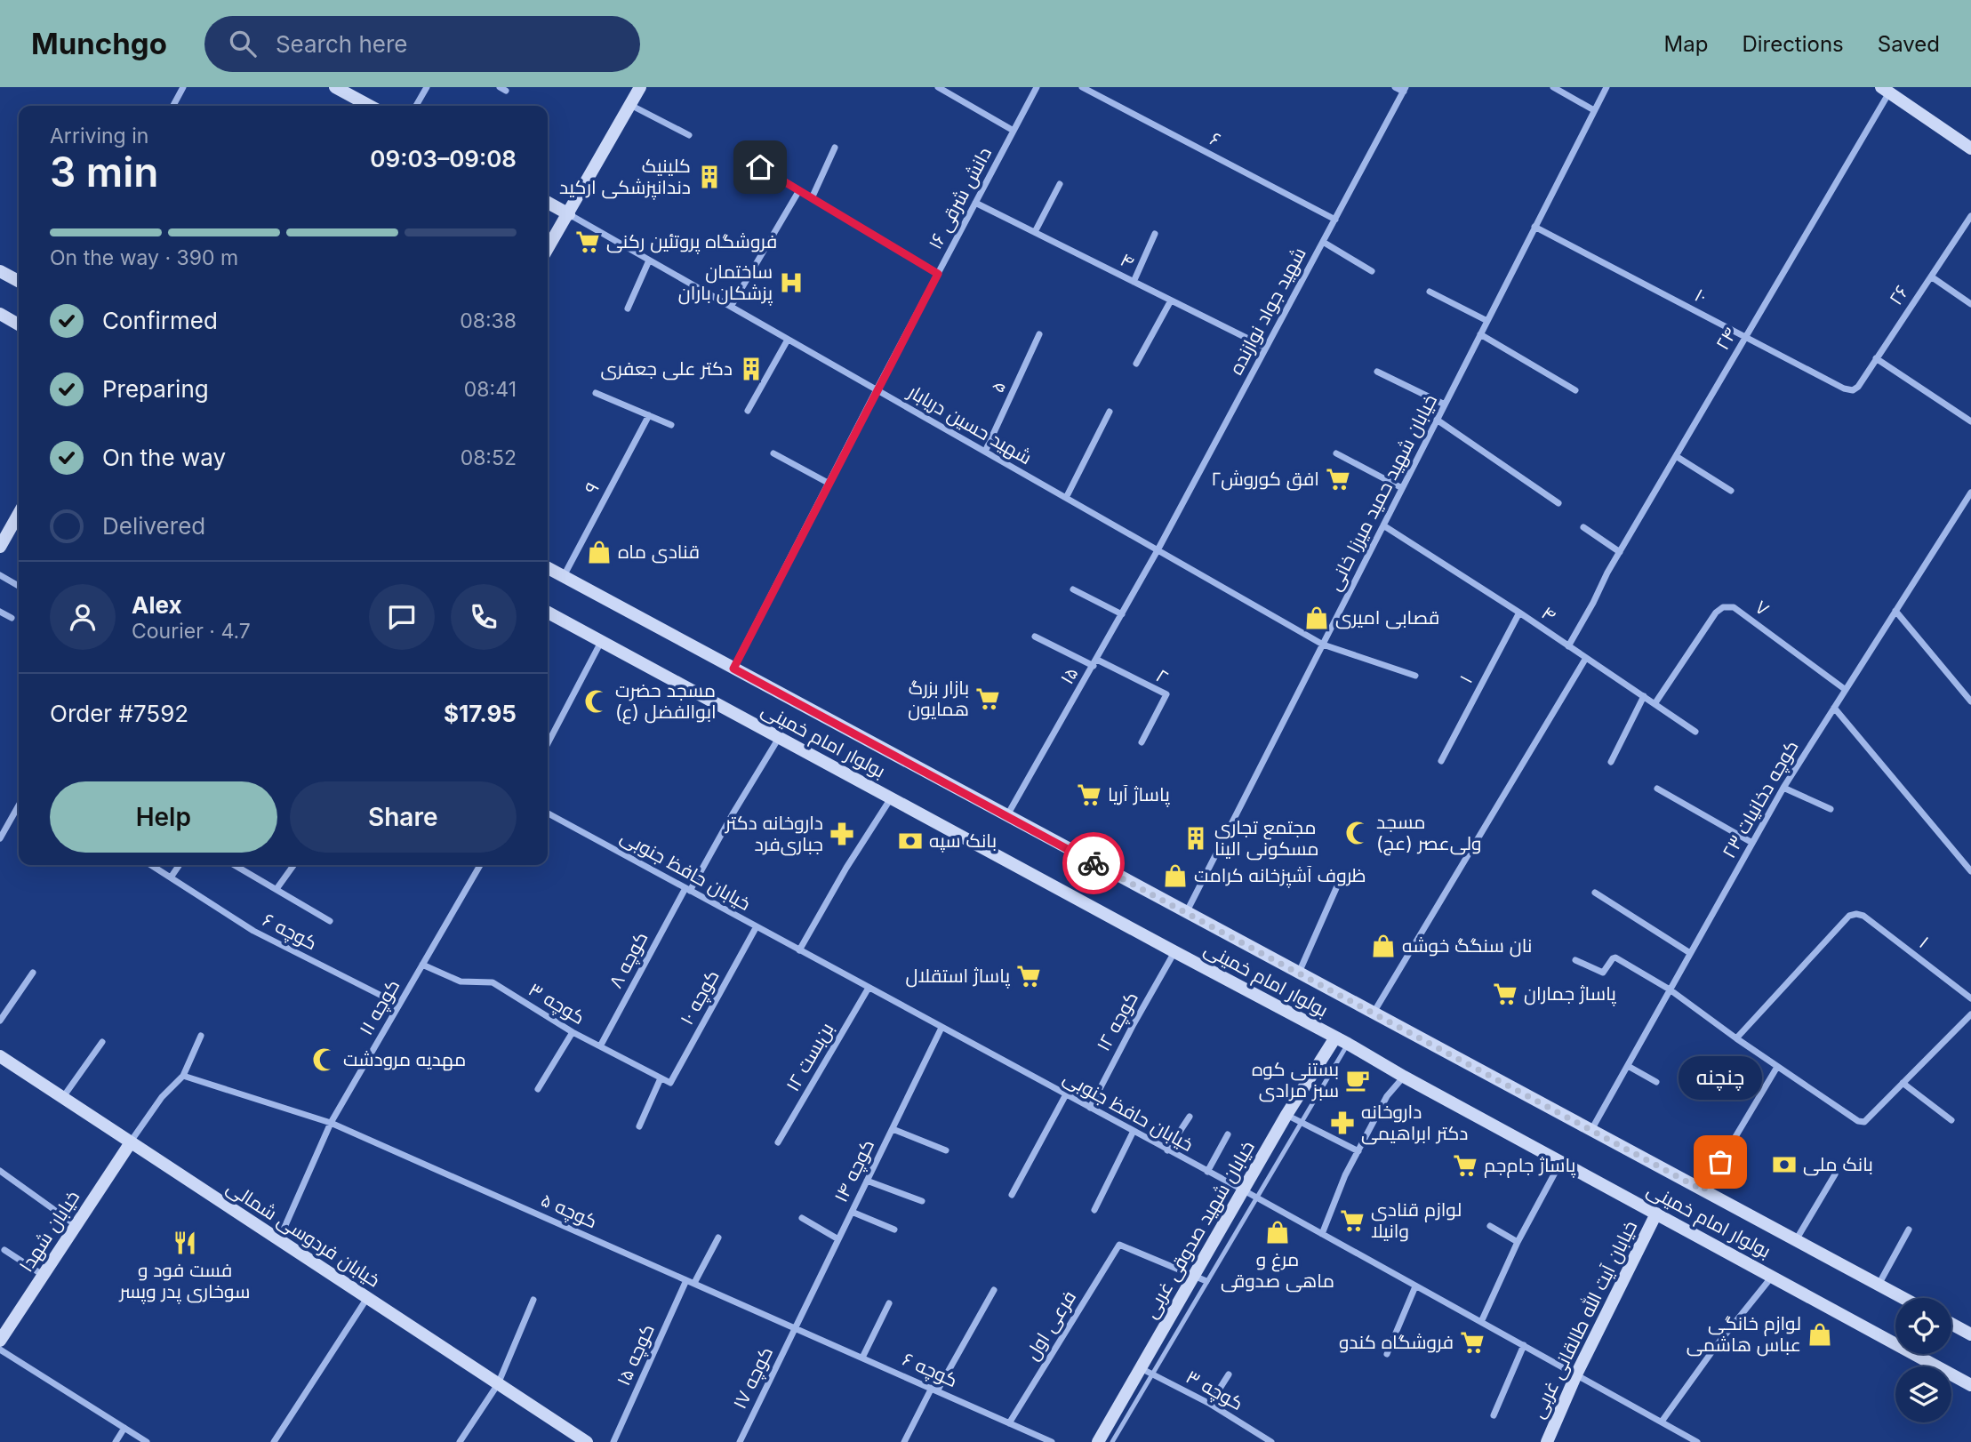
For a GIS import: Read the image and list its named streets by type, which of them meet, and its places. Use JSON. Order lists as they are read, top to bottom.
{
  "streets": {
    "main road": [
      "بولوار امام خمینی",
      "خیابان شهید صدوقی غربی",
      "خیابان شهدا",
      "خیابان فردوسی شمالی",
      "خیابان آیت الله طالقانی غربی"
    ],
    "street": [
      "۶",
      "دانش شرقی ۱۶",
      "۴",
      "۲۶",
      "۱۰",
      "شهید جواد نوازنده",
      "۲۴",
      "۵",
      "شهید حسین دریابار",
      "۹",
      "خیابان شهید حمید میرزا خانی",
      "۷",
      "۱۵",
      "۲",
      "۱",
      "کوچه دخانیات ۲۳",
      "خیابان حافظ جنوبی",
      "کوچه ۶",
      "کوچه ۸",
      "کوچه ۱۰",
      "کوچه ۳",
      "کوچه ۱۱",
      "کوچه ۱۲",
      "بن‌بست ۱۲",
      "کوچه ۱۴",
      "کوچه ۵",
      "فرعی اول",
      "کوچه ۱۵",
      "کوچه ۱۷"
    ]
  },
  "crossings": [
    ["۶", "شهید جواد نوازنده"],
    ["دانش شرقی ۱۶", "۴"],
    ["دانش شرقی ۱۶", "شهید حسین دریابار"],
    ["دانش شرقی ۱۶", "بولوار امام خمینی"],
    ["۴", "شهید جواد نوازنده"],
    ["۴", "۲۴"],
    ["۴", "خیابان شهید حمید میرزا خانی"],
    ["۴", "۷"],
    ["۴", "۱"],
    ["۲۶", "۱۰"],
    ["۱۰", "۲۴"],
    ["۱۰", "خیابان شهید حمید میرزا خانی"],
    ["شهید جواد نوازنده", "شهید حسین دریابار"],
    ["شهید جواد نوازنده", "۱۵"],
    ["۵", "شهید حسین دریابار"],
    ["شهید حسین دریابار", "خیابان شهید حمید میرزا خانی"],
    ["شهید حسین دریابار", "۱۵"],
    ["۹", "بولوار امام خمینی"],
    ["خیابان شهید حمید میرزا خانی", "بولوار امام خمینی"],
    ["۷", "کوچه دخانیات ۲۳"],
    ["۱۵", "۲"],
    ["۱۵", "بولوار امام خمینی"],
    ["بولوار امام خمینی", "کوچه دخانیات ۲۳"],
    ["بولوار امام خمینی", "کوچه ۱۲"],
    ["بولوار امام خمینی", "خیابان شهید صدوقی غربی"],
    ["بولوار امام خمینی", "خیابان آیت الله طالقانی غربی"],
    ["خیابان حافظ جنوبی", "کوچه ۸"],
    ["خیابان حافظ جنوبی", "کوچه ۱۰"],
    ["خیابان حافظ جنوبی", "کوچه ۱۲"],
    ["خیابان حافظ جنوبی", "بن‌بست ۱۲"],
    ["خیابان حافظ جنوبی", "کوچه ۱۴"],
    ["خیابان حافظ جنوبی", "خیابان شهید صدوقی غربی"],
    ["خیابان حافظ جنوبی", "خیابان آیت الله طالقانی غربی"],
    ["کوچه ۶", "کوچه ۱۱"],
    ["کوچه ۶", "کوچه ۱۴"],
    ["کوچه ۶", "کوچه ۵"],
    ["کوچه ۶", "فرعی اول"],
    ["کوچه ۶", "کوچه ۱۷"],
    ["کوچه ۸", "کوچه ۳"],
    ["کوچه ۱۰", "کوچه ۳"],
    ["کوچه ۳", "کوچه ۱۱"],
    ["کوچه ۳", "خیابان شهید صدوقی غربی"],
    ["کوچه ۱۱", "کوچه ۵"],
    ["کوچه ۱۱", "خیابان فردوسی شمالی"],
    ["کوچه ۱۴", "کوچه ۵"],
    ["کوچه ۱۴", "کوچه ۱۷"],
    ["کوچه ۵", "کوچه ۱۵"],
    ["کوچه ۵", "کوچه ۱۷"],
    ["خیابان شهید صدوقی غربی", "فرعی اول"],
    ["خیابان شهدا", "خیابان فردوسی شمالی"]
  ],
  "places": {
    "building": ["کلینیک دندانپزشکی ارکید", "دکتر علی جعفری", "مجتمع تجاری مسکونی الینا"],
    "supermarket": [
      "فروشگاه پروتئین رکنی",
      "افق کوروش۲",
      "بازار بزرگ همایون",
      "پاساژ آریا",
      "پاساژ استقلال",
      "پاساژ جماران",
      "پاساژ جام‌جم",
      "لوازم قنادی وانیلا",
      "فروشگاه کندو"
    ],
    "hospital": ["ساختمان پزشکان باران"],
    "shop": [
      "قنادی ماه",
      "قصابی امیری",
      "ظروف آشپزخانه کرامت",
      "نان سنگگ خوشه",
      "مرغ و ماهی صدوقی",
      "لوازم خانگی عباس هاشمی"
    ],
    "mosque": ["مسجد حضرت ابوالفضل (ع)", "مسجد ولی‌عصر (عج)", "مهدیه مرودشت"],
    "pharmacy": ["داروخانه دکتر جباری‌فرد", "داروخانه دکتر ابراهیمی"],
    "bank": ["بانک سپه", "بانک ملی"],
    "cafe": ["بستنی کوه سبز مرادی"],
    "other": ["چنچنه"],
    "restaurant": ["فست فود و سوخاری پدر وپسر"]
  },
  "page": {
    "header": "Munchgo",
    "search": "Search here",
    "nav": ["Map", "Directions", "Saved"],
    "heading": ["3 min", "Arriving in", "09:03–09:08"],
    "panel": [
      "Alex",
      "Courier · 4.7",
      "Order #7592",
      "$17.95"
    ],
    "bar": "On the way · 390 m",
    "list": [
      ["Confirmed", "08:38"],
      ["Preparing", "08:41"],
      ["On the way", "08:52"],
      "Delivered"
    ],
    "buttons": ["Help", "Share"],
    "bubble": "چنچنه"
  }
}
